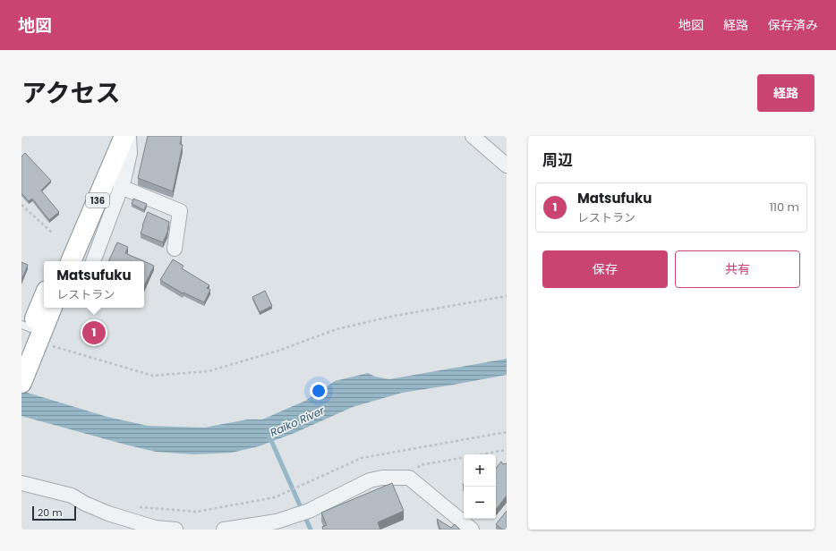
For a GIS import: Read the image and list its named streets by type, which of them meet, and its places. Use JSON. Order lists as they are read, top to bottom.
{
  "streets": {
    "highway": ["136"]
  },
  "water": ["Raiko River"],
  "scale_bar": "20 m",
  "page": {
    "header": "地図",
    "nav": ["地図", "経路", "保存済み"],
    "title": "アクセス",
    "buttons": [
      "経路",
      ["保存", "共有"]
    ],
    "heading": "周辺",
    "list": [
      {
        "mark": "1",
        "name": "Matsufuku",
        "note": "レストラン",
        "value": "110 m"
      }
    ],
    "popup": ["Matsufuku", "レストラン"],
    "pins": "1",
    "map_buttons": ["+", "−"],
    "scale": "20 m"
  }
}
